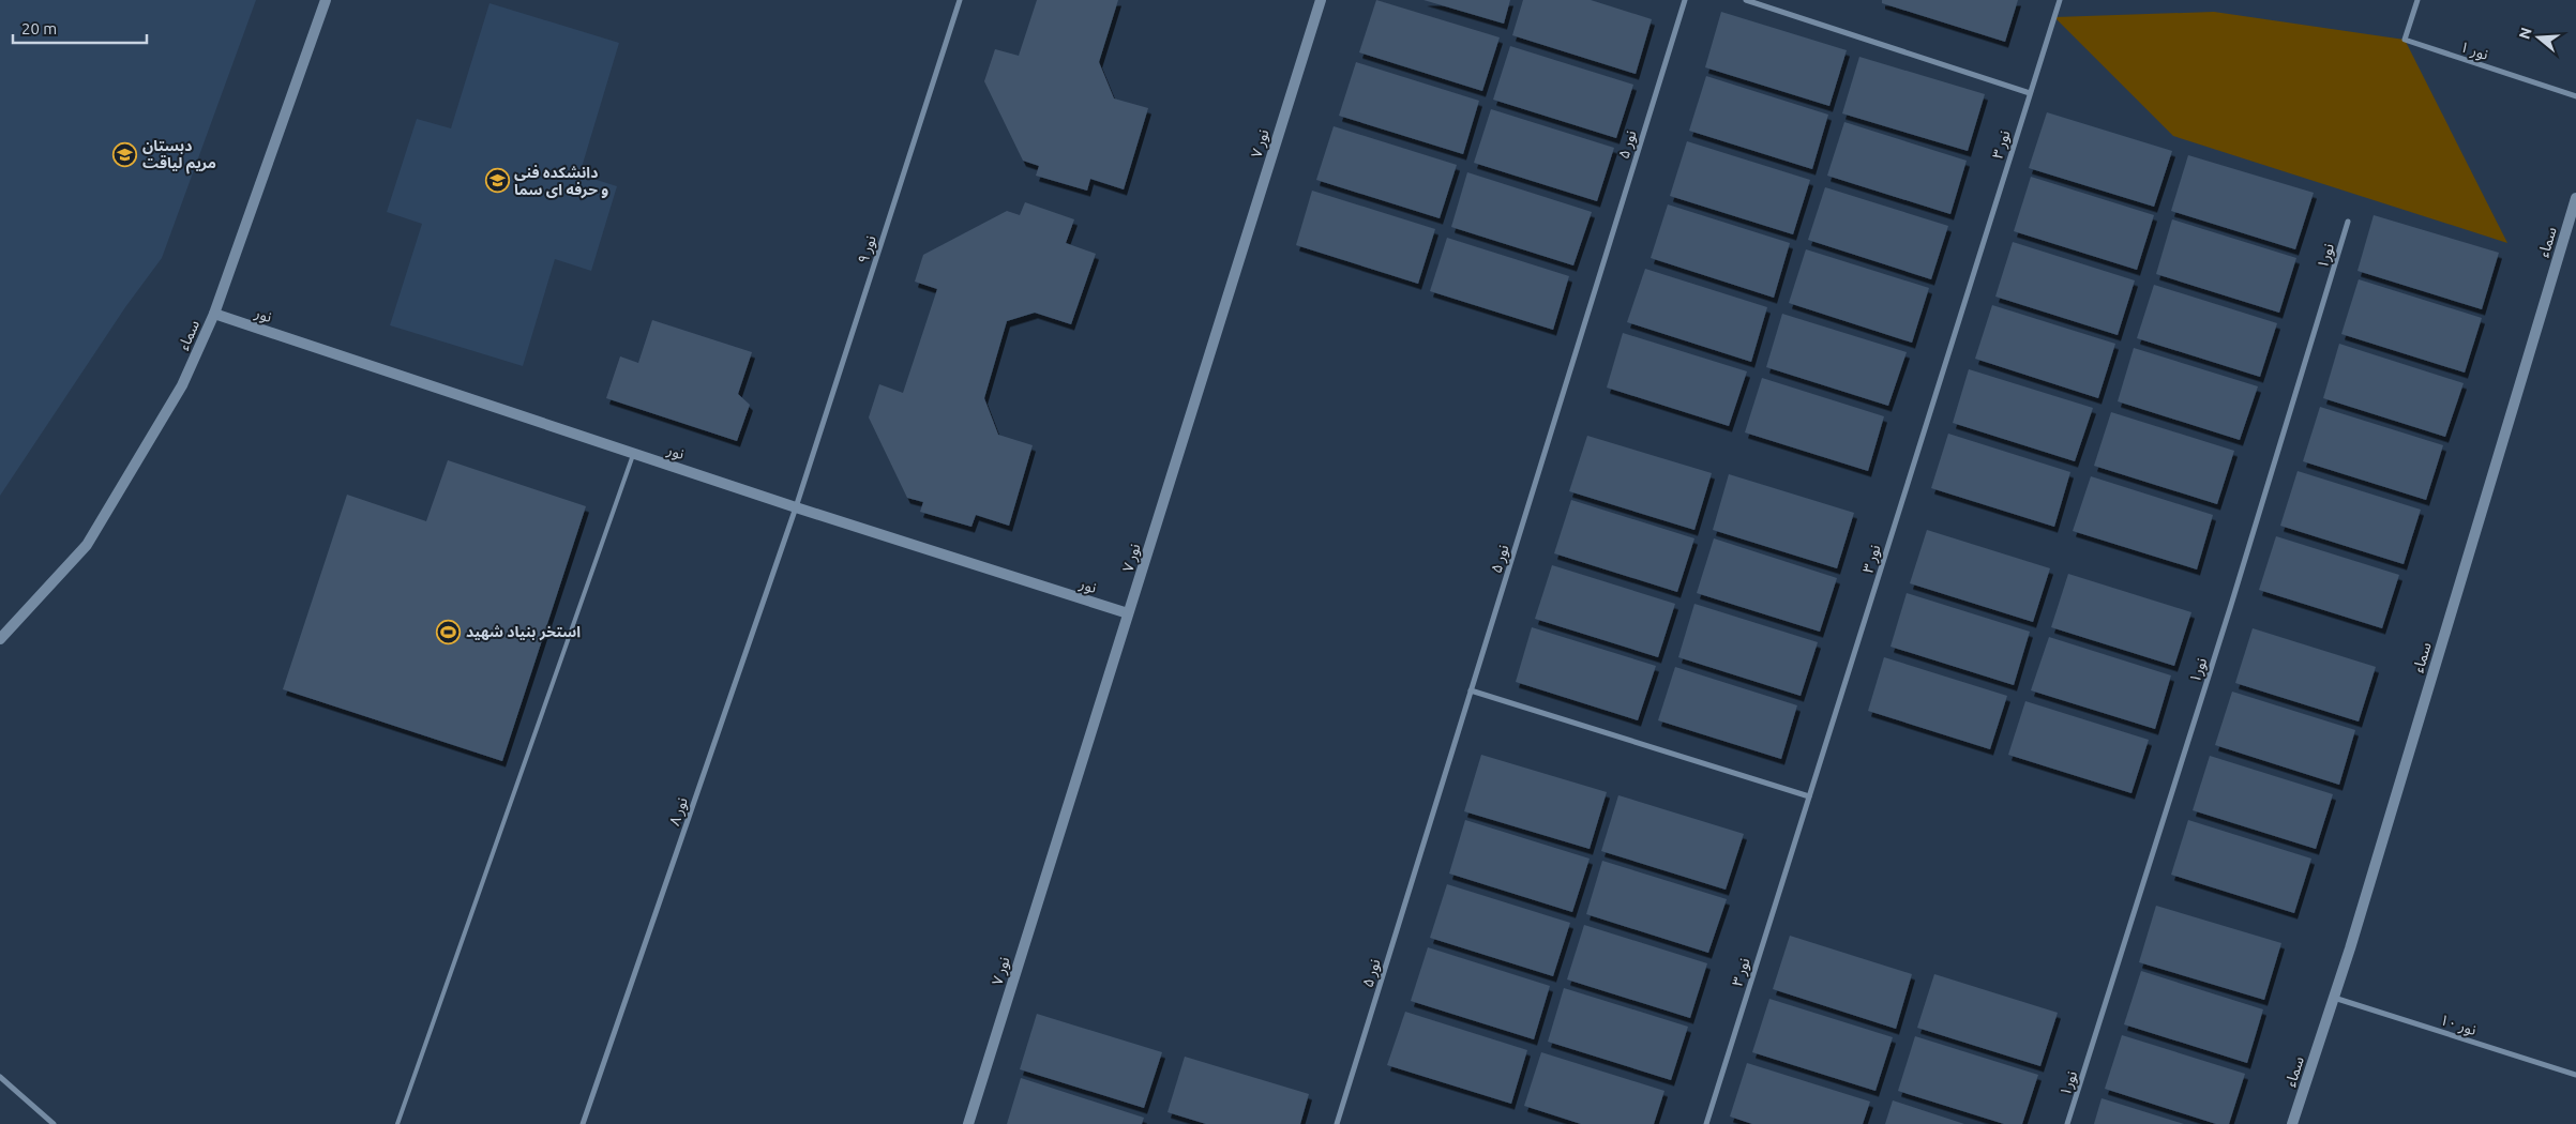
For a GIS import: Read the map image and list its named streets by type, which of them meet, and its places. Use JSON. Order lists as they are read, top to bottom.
{
  "streets": {
    "street": [
      "نور ۱",
      "نور ۷",
      "نور ۵",
      "نور ۳",
      "سماء",
      "نور ۹",
      "نور۱",
      "نور",
      "نور ۸",
      "نور ۱۰"
    ]
  },
  "crossings": [
    ["نور ۷", "نور"],
    ["سماء", "نور"],
    ["سماء", "نور ۱۰"],
    ["نور ۹", "نور"],
    ["نور ۹", "نور ۸"],
    ["نور", "نور ۸"]
  ],
  "places": {
    "school or university": ["دبستان مریم لیاقت", "دانشکده فنی و حرفه ای سما"],
    "sports": ["استخر بنیاد شهید"]
  },
  "scale_bar": "20 m",
  "north": "left"
}
